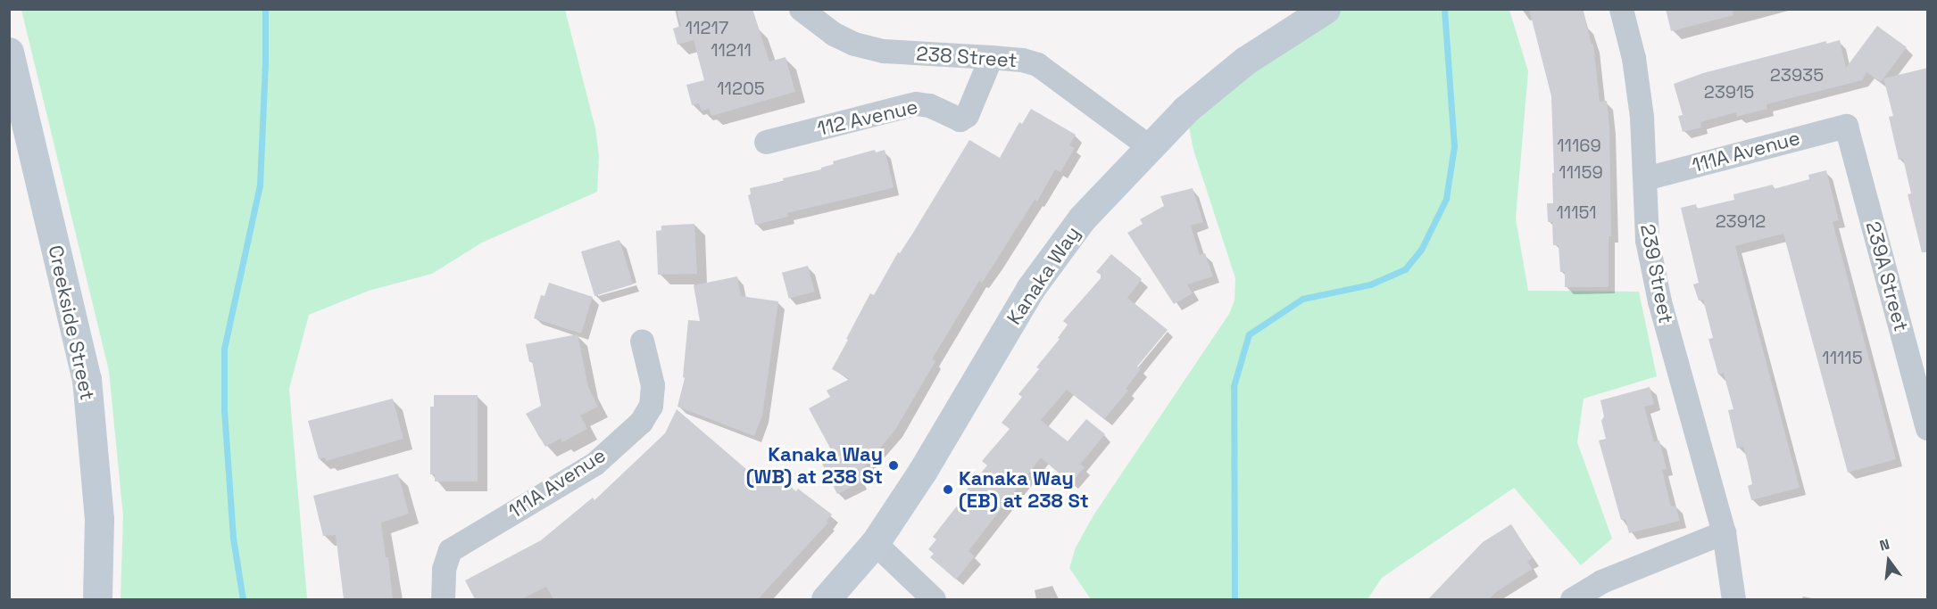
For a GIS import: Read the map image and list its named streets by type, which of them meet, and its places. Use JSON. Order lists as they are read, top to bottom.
{
  "streets": {
    "main road": ["Kanaka Way", "Creekside Street"],
    "street": [
      "238 Street",
      "112 Avenue",
      "111A Avenue",
      "239 Street",
      "239A Street"
    ]
  },
  "crossings": [
    ["238 Street", "112 Avenue"],
    ["238 Street", "Kanaka Way"],
    ["111A Avenue", "239 Street"],
    ["111A Avenue", "239A Street"]
  ],
  "places": ["Kanaka Way (WB) at 238 St", "Kanaka Way (EB) at 238 St"],
  "house_numbers": [
    "11217",
    "11211",
    "23935",
    "11205",
    "23915",
    "11169",
    "11159",
    "11151",
    "23912",
    "11115"
  ],
  "north": "top"
}
